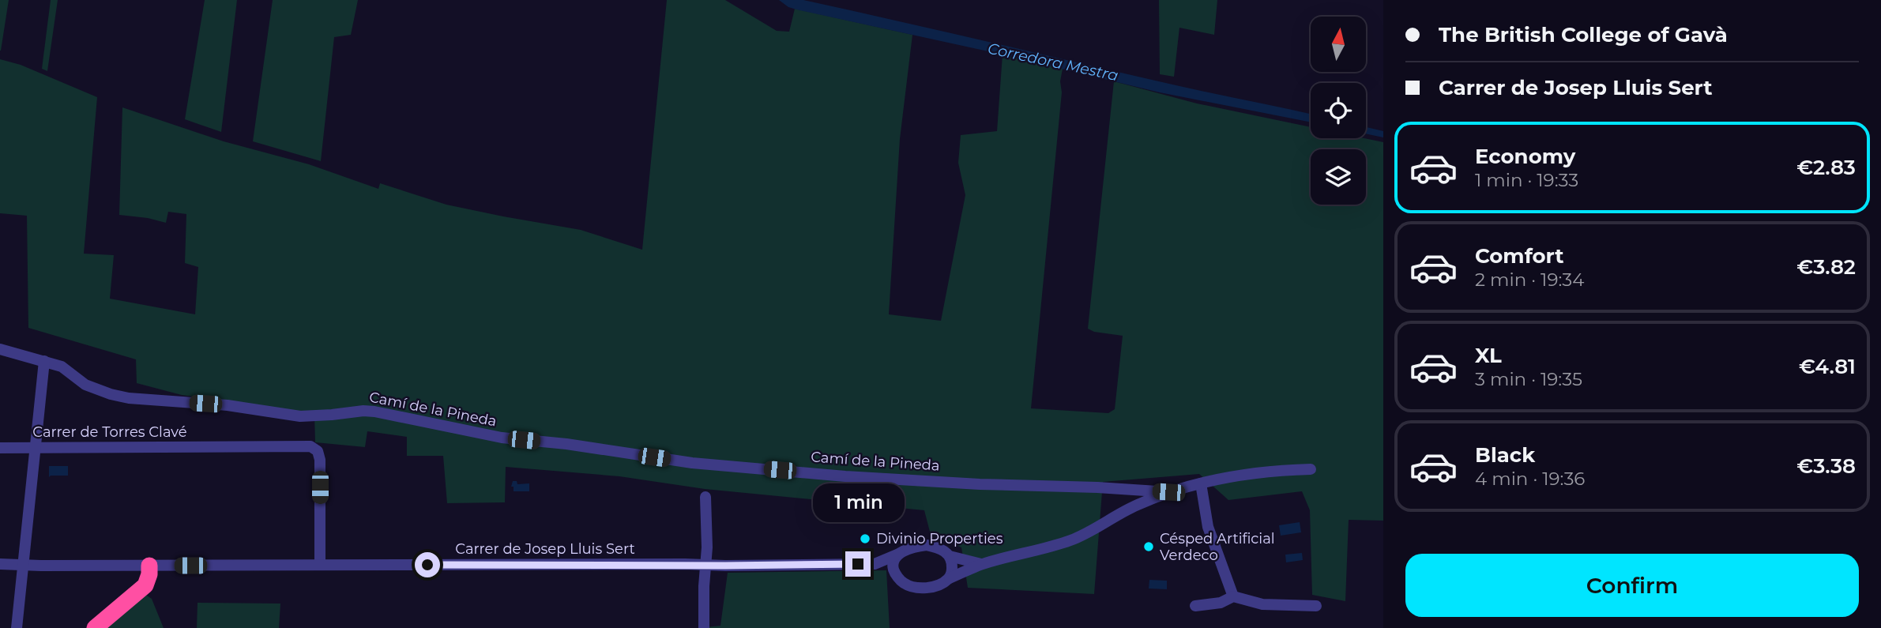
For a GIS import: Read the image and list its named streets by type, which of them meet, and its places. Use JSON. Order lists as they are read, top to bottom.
{
  "streets": {
    "street": ["Camí de la Pineda", "Carrer de Torres Clavé", "Carrer de Josep Lluis Sert"]
  },
  "crossings": [
    ["Camí de la Pineda", "Carrer de Josep Lluis Sert"],
    ["Carrer de Torres Clavé", "Carrer de Josep Lluis Sert"]
  ],
  "water": ["Corredora Mestra"],
  "places": ["Divinio Properties", "Césped Artificial Verdeco"],
  "north": "top",
  "page": {
    "banner": ["The British College of Gavà", "Carrer de Josep Lluis Sert"],
    "list": [
      {
        "name": "Economy",
        "note": "1 min · 19:33",
        "value": "€2.83"
      },
      {
        "name": "Comfort",
        "note": "2 min · 19:34",
        "value": "€3.82"
      },
      {
        "name": "XL",
        "note": "3 min · 19:35",
        "value": "€4.81"
      },
      {
        "name": "Black",
        "note": "4 min · 19:36",
        "value": "€3.38"
      }
    ],
    "bubble": "1 min",
    "buttons": "Confirm"
  }
}
